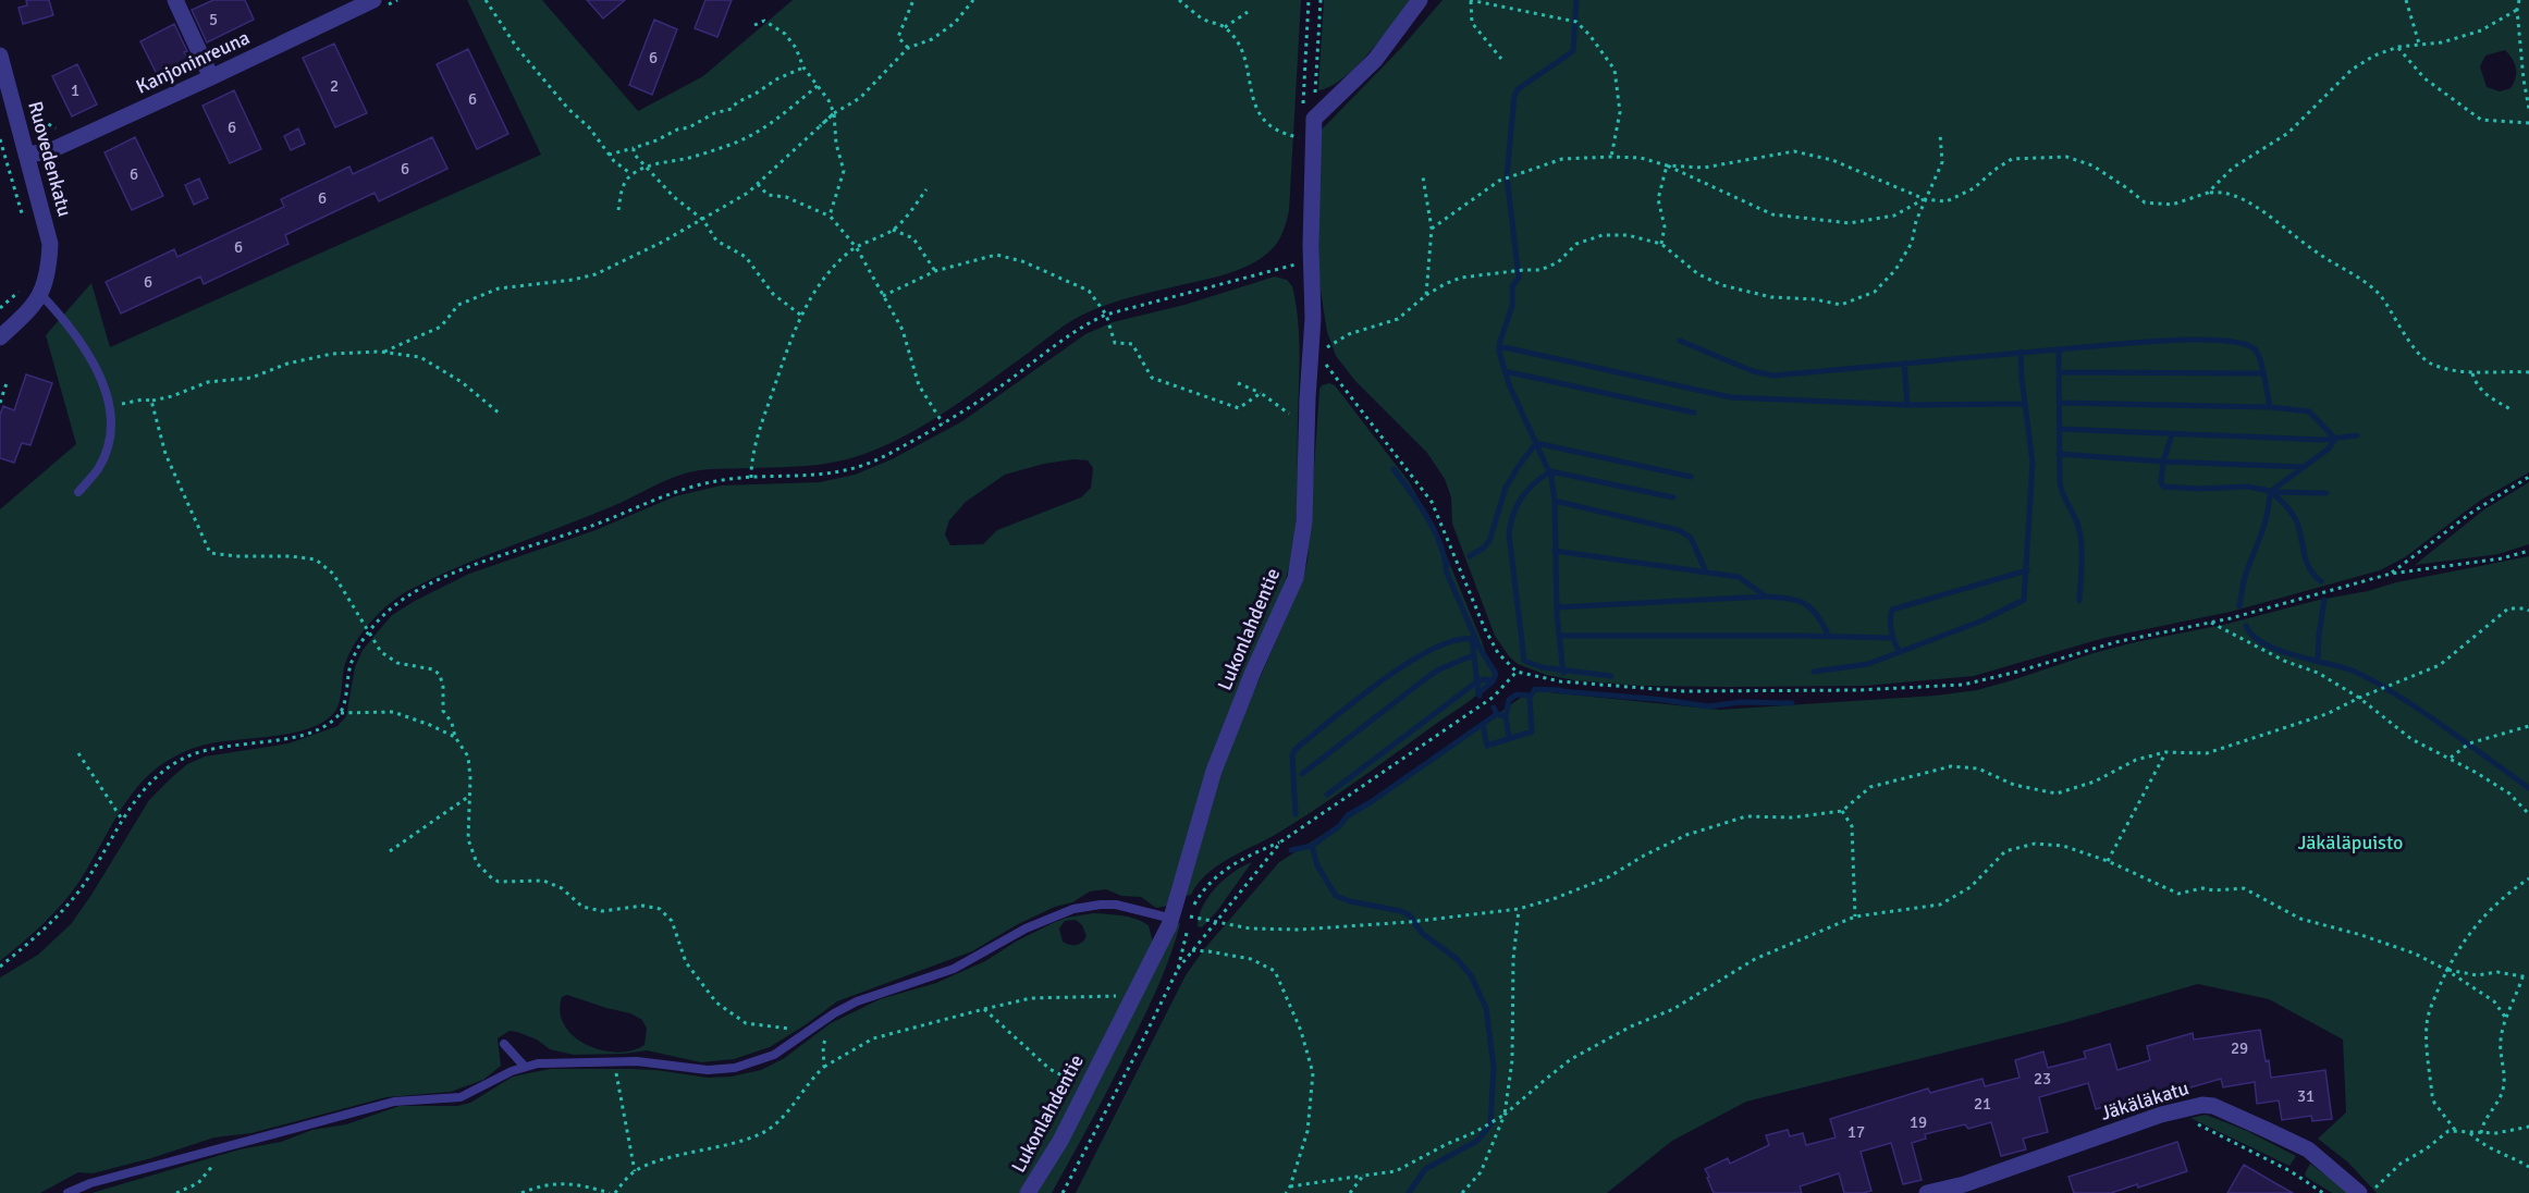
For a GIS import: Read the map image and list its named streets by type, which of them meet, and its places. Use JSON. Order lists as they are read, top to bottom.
{
  "streets": {
    "street": [
      "Kanjoninreuna",
      "Ruovedenkatu",
      "Lukonlahdentie",
      "Jäkäläkatu"
    ]
  },
  "crossings": [
    ["Kanjoninreuna", "Ruovedenkatu"]
  ],
  "parks": ["Jäkäläpuisto"],
  "house_numbers": [
    "5",
    "6",
    "2",
    "1",
    "6",
    "6",
    "6",
    "6",
    "6",
    "6",
    "6",
    "29",
    "23",
    "31",
    "21",
    "19",
    "17"
  ]
}
